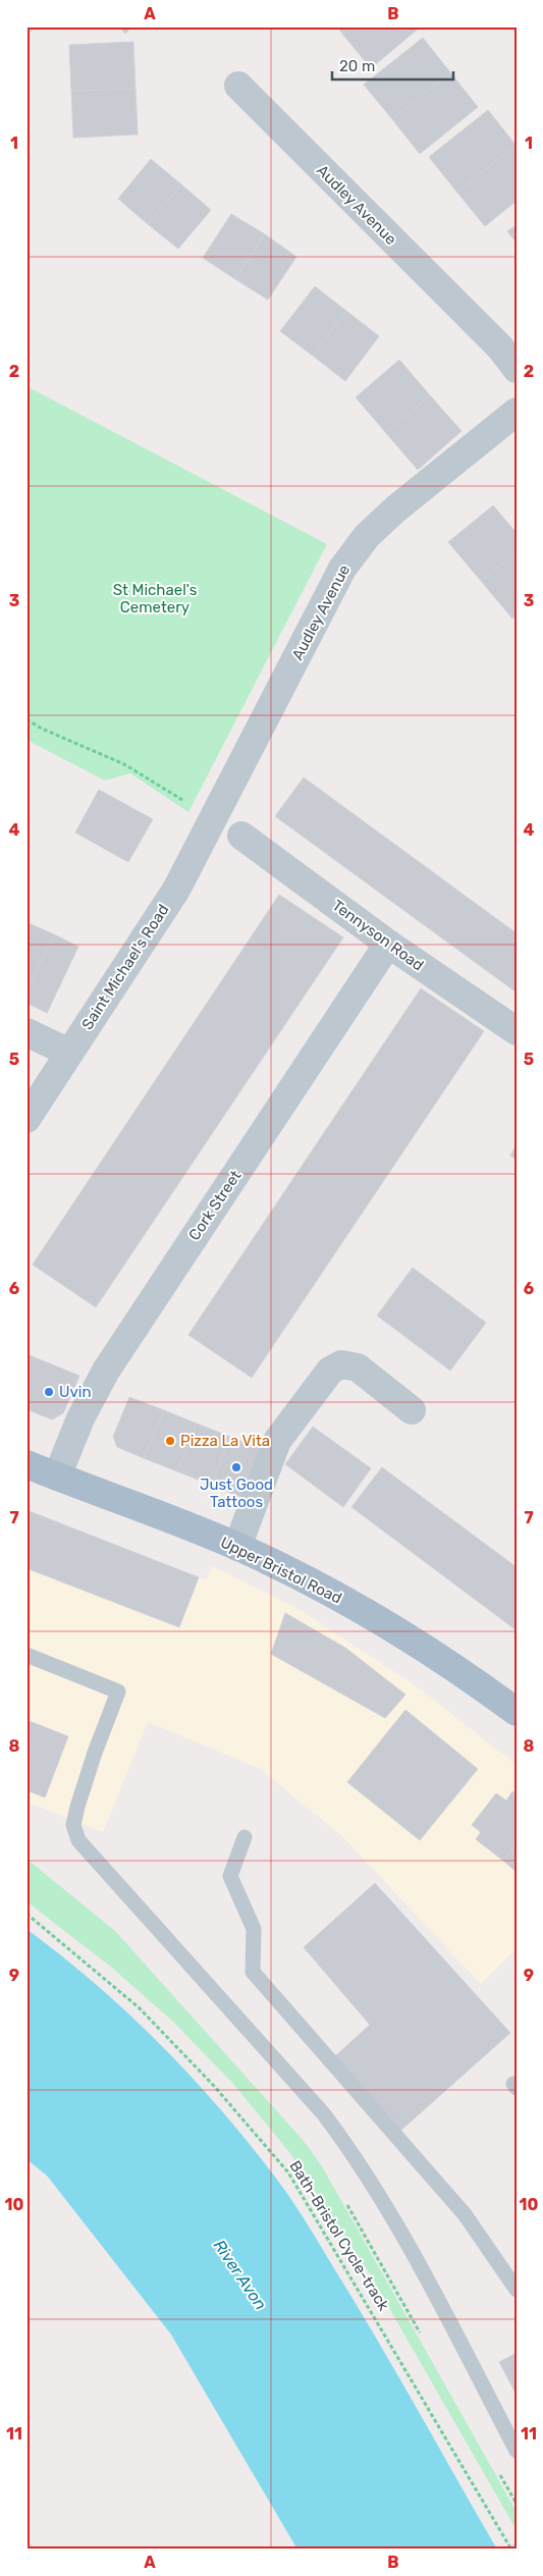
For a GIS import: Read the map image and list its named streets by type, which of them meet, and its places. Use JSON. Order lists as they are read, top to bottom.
{
  "streets": {
    "main road": ["Upper Bristol Road"],
    "street": [
      "Audley Avenue",
      "Tennyson Road",
      "Saint Michael's Road",
      "Cork Street"
    ],
    "path": ["Bath-Bristol Cycle-track"]
  },
  "crossings": [
    ["Audley Avenue", "Saint Michael's Road"],
    ["Tennyson Road", "Cork Street"],
    ["Cork Street", "Upper Bristol Road"]
  ],
  "water": ["River Avon"],
  "parks": ["St Michael's Cemetery"],
  "places": ["Uvin", "Pizza La Vita", "Just Good Tattoos"],
  "scale_bar": "20 m",
  "grid": {
    "columns": ["A", "B"],
    "rows": [
      "1",
      "2",
      "3",
      "4",
      "5",
      "6",
      "7",
      "8",
      "9",
      "10",
      "11"
    ]
  }
}
